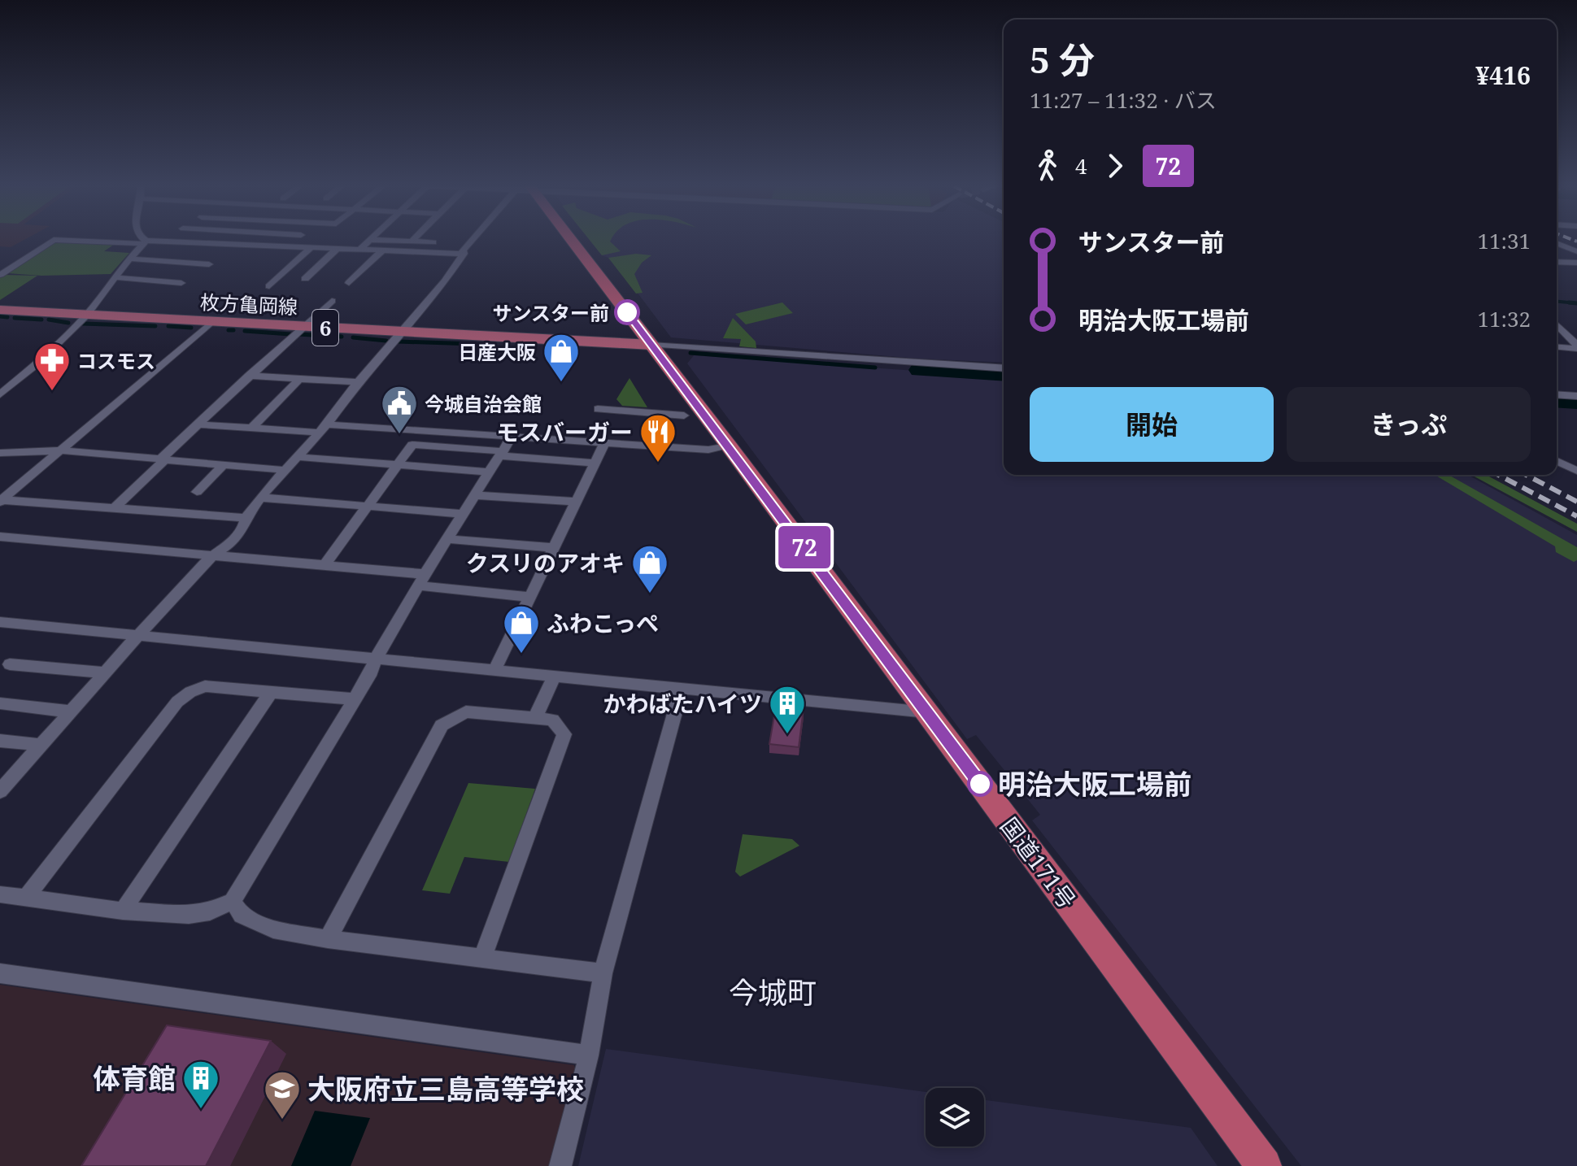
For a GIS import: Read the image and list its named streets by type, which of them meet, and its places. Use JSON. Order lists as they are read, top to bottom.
{
  "streets": {
    "highway": ["国道171号"],
    "main road": ["枚方亀岡線", "6"]
  },
  "crossings": [
    ["枚方亀岡線", "国道171号"]
  ],
  "districts": ["今城町"],
  "places": {
    "other": ["サンスター前", "明治大阪工場前"],
    "shop": ["日産大阪", "クスリのアオキ", "ふわこっぺ"],
    "pharmacy": ["コスモス"],
    "public building": ["今城自治会館"],
    "restaurant": ["モスバーガー"],
    "building": ["かわばたハイツ", "体育館"],
    "school or university": ["大阪府立三島高等学校"]
  },
  "lines": ["bus line 72"],
  "page": {
    "on_map": "72",
    "heading": ["5 分", "11:27 – 11:32 · バス", "¥416"],
    "legs": ["4", "72"],
    "list": [
      {
        "name": "サンスター前",
        "value": "11:31"
      },
      {
        "name": "明治大阪工場前",
        "value": "11:32"
      }
    ],
    "buttons": ["開始", "きっぷ"]
  }
}
